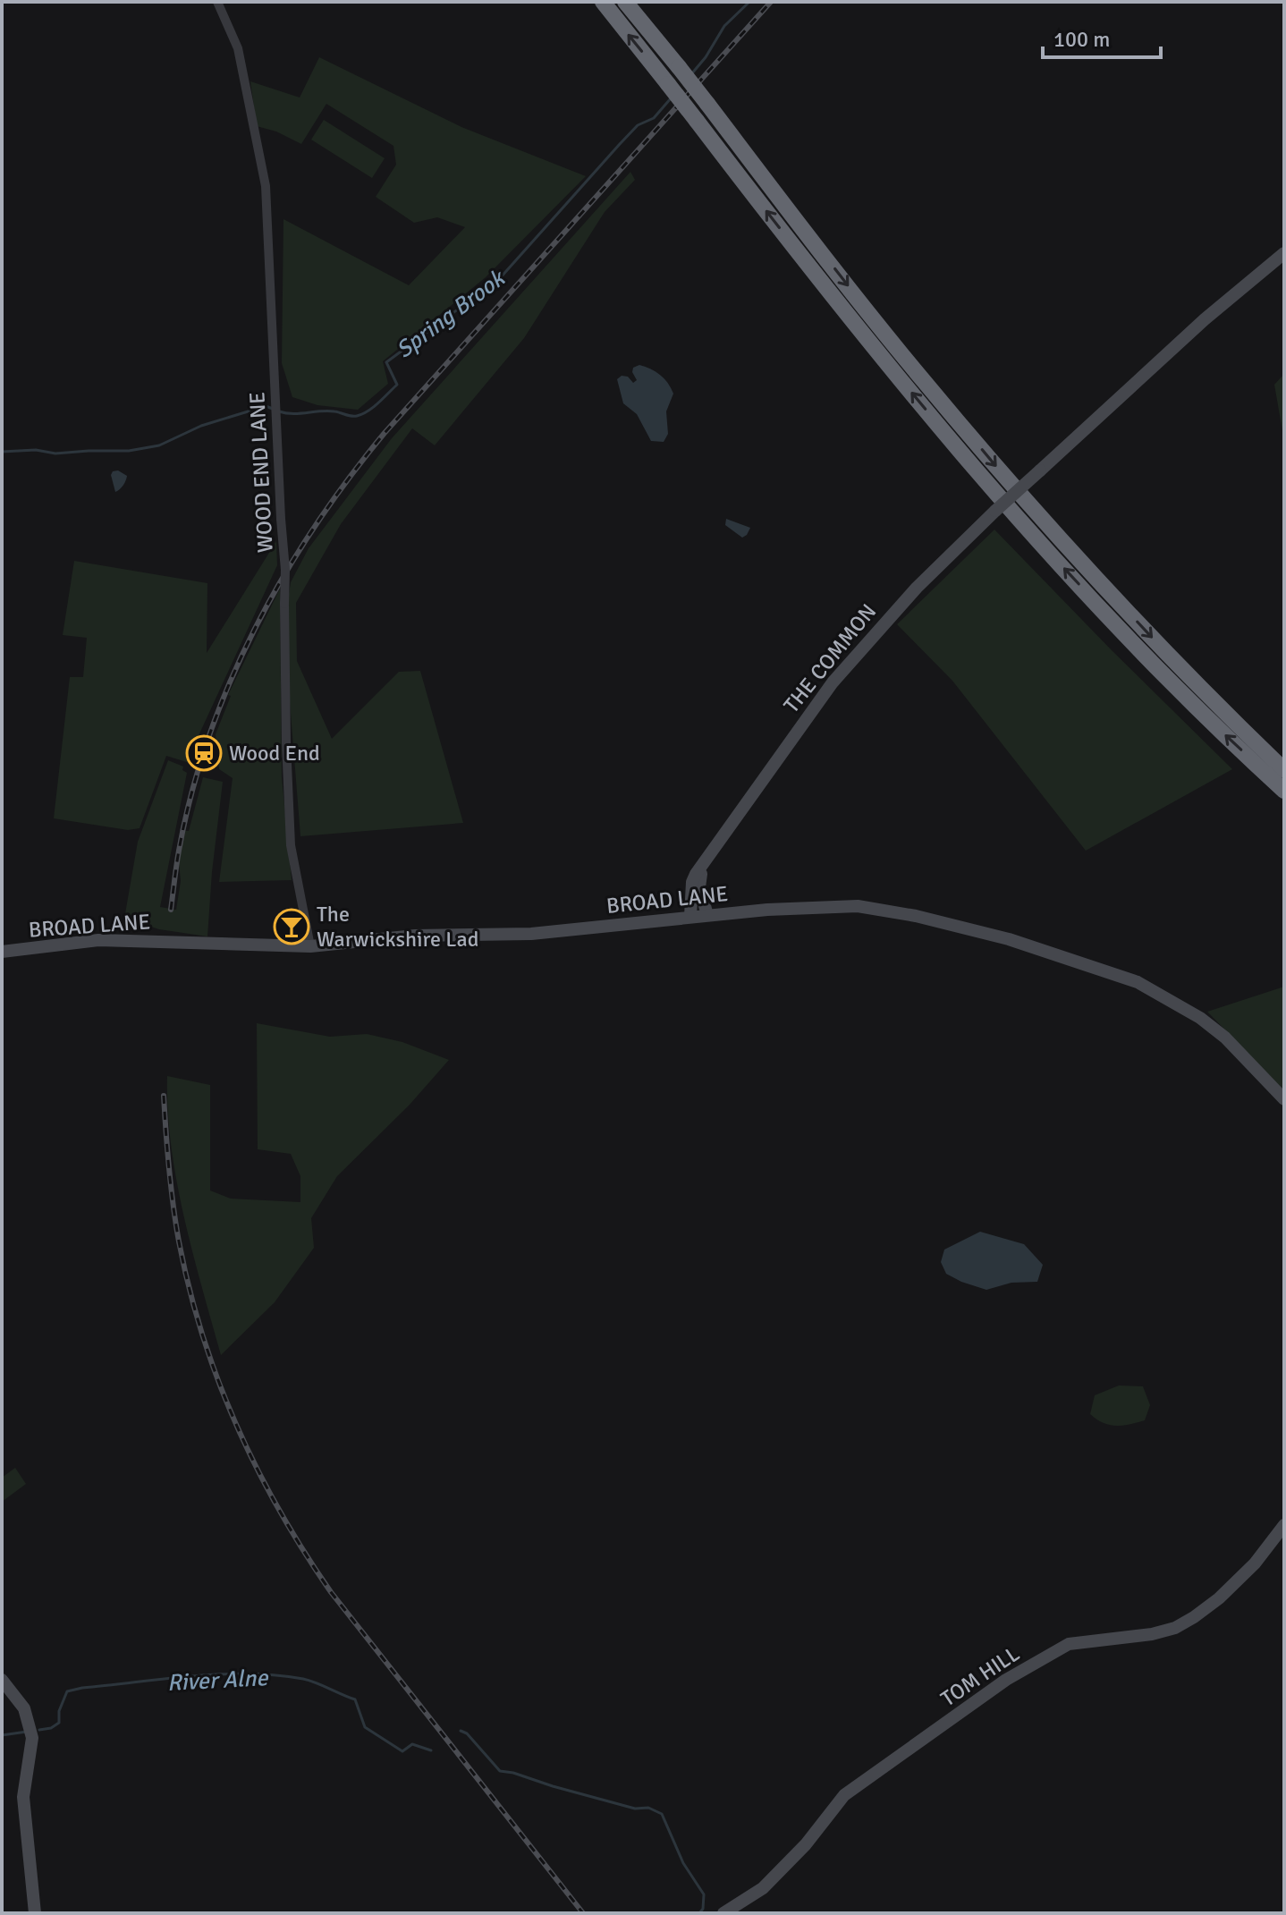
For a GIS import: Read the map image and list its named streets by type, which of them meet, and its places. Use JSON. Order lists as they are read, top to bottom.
{
  "streets": {
    "main road": ["THE COMMON", "BROAD LANE", "TOM HILL"],
    "street": ["WOOD END LANE"]
  },
  "crossings": [
    ["WOOD END LANE", "BROAD LANE"],
    ["THE COMMON", "BROAD LANE"]
  ],
  "water": ["Spring Brook", "River Alne"],
  "places": {
    "station": ["Wood End"],
    "bar": ["The Warwickshire Lad"]
  },
  "scale_bar": "100 m"
}
